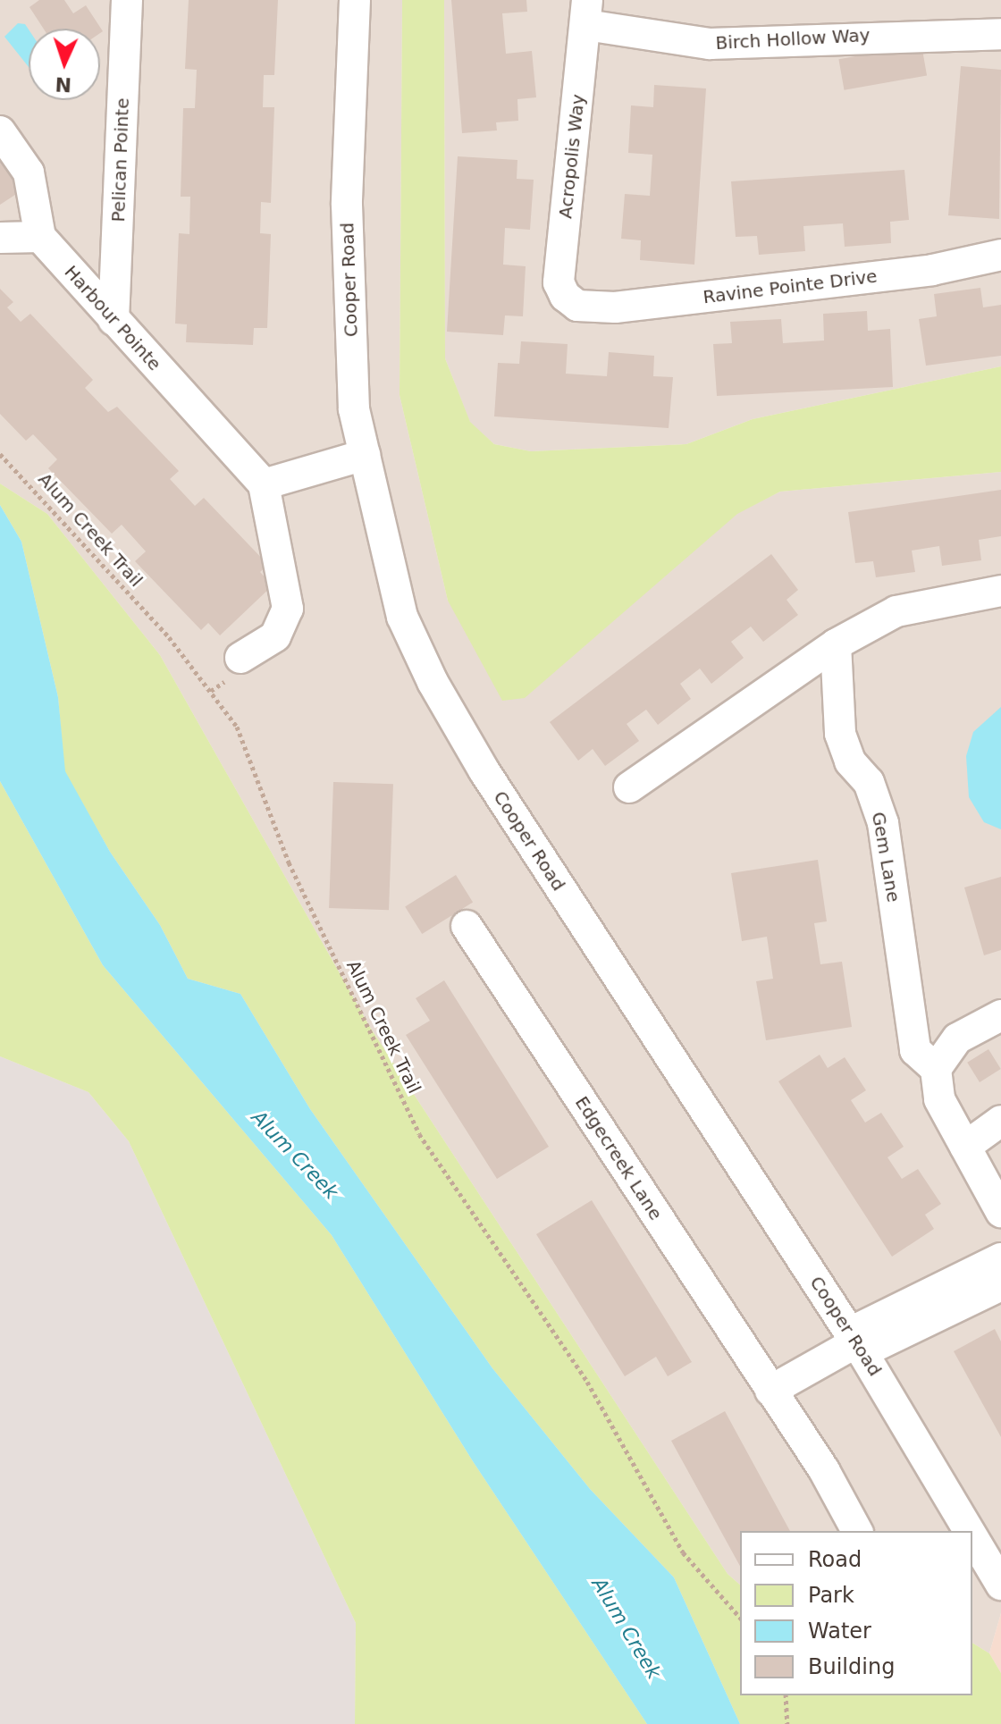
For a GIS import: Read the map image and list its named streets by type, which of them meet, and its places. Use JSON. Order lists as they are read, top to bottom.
{
  "streets": {
    "street": [
      "Birch Hollow Way",
      "Acropolis Way",
      "Pelican Pointe",
      "Cooper Road",
      "Ravine Pointe Drive",
      "Harbour Pointe",
      "Gem Lane",
      "Edgecreek Lane"
    ],
    "path": ["Alum Creek Trail"]
  },
  "crossings": [
    ["Birch Hollow Way", "Acropolis Way"],
    ["Acropolis Way", "Ravine Pointe Drive"],
    ["Pelican Pointe", "Harbour Pointe"]
  ],
  "water": ["Alum Creek"],
  "legend": [
    "Road",
    "Park",
    "Water",
    "Building"
  ],
  "north": "bottom"
}
